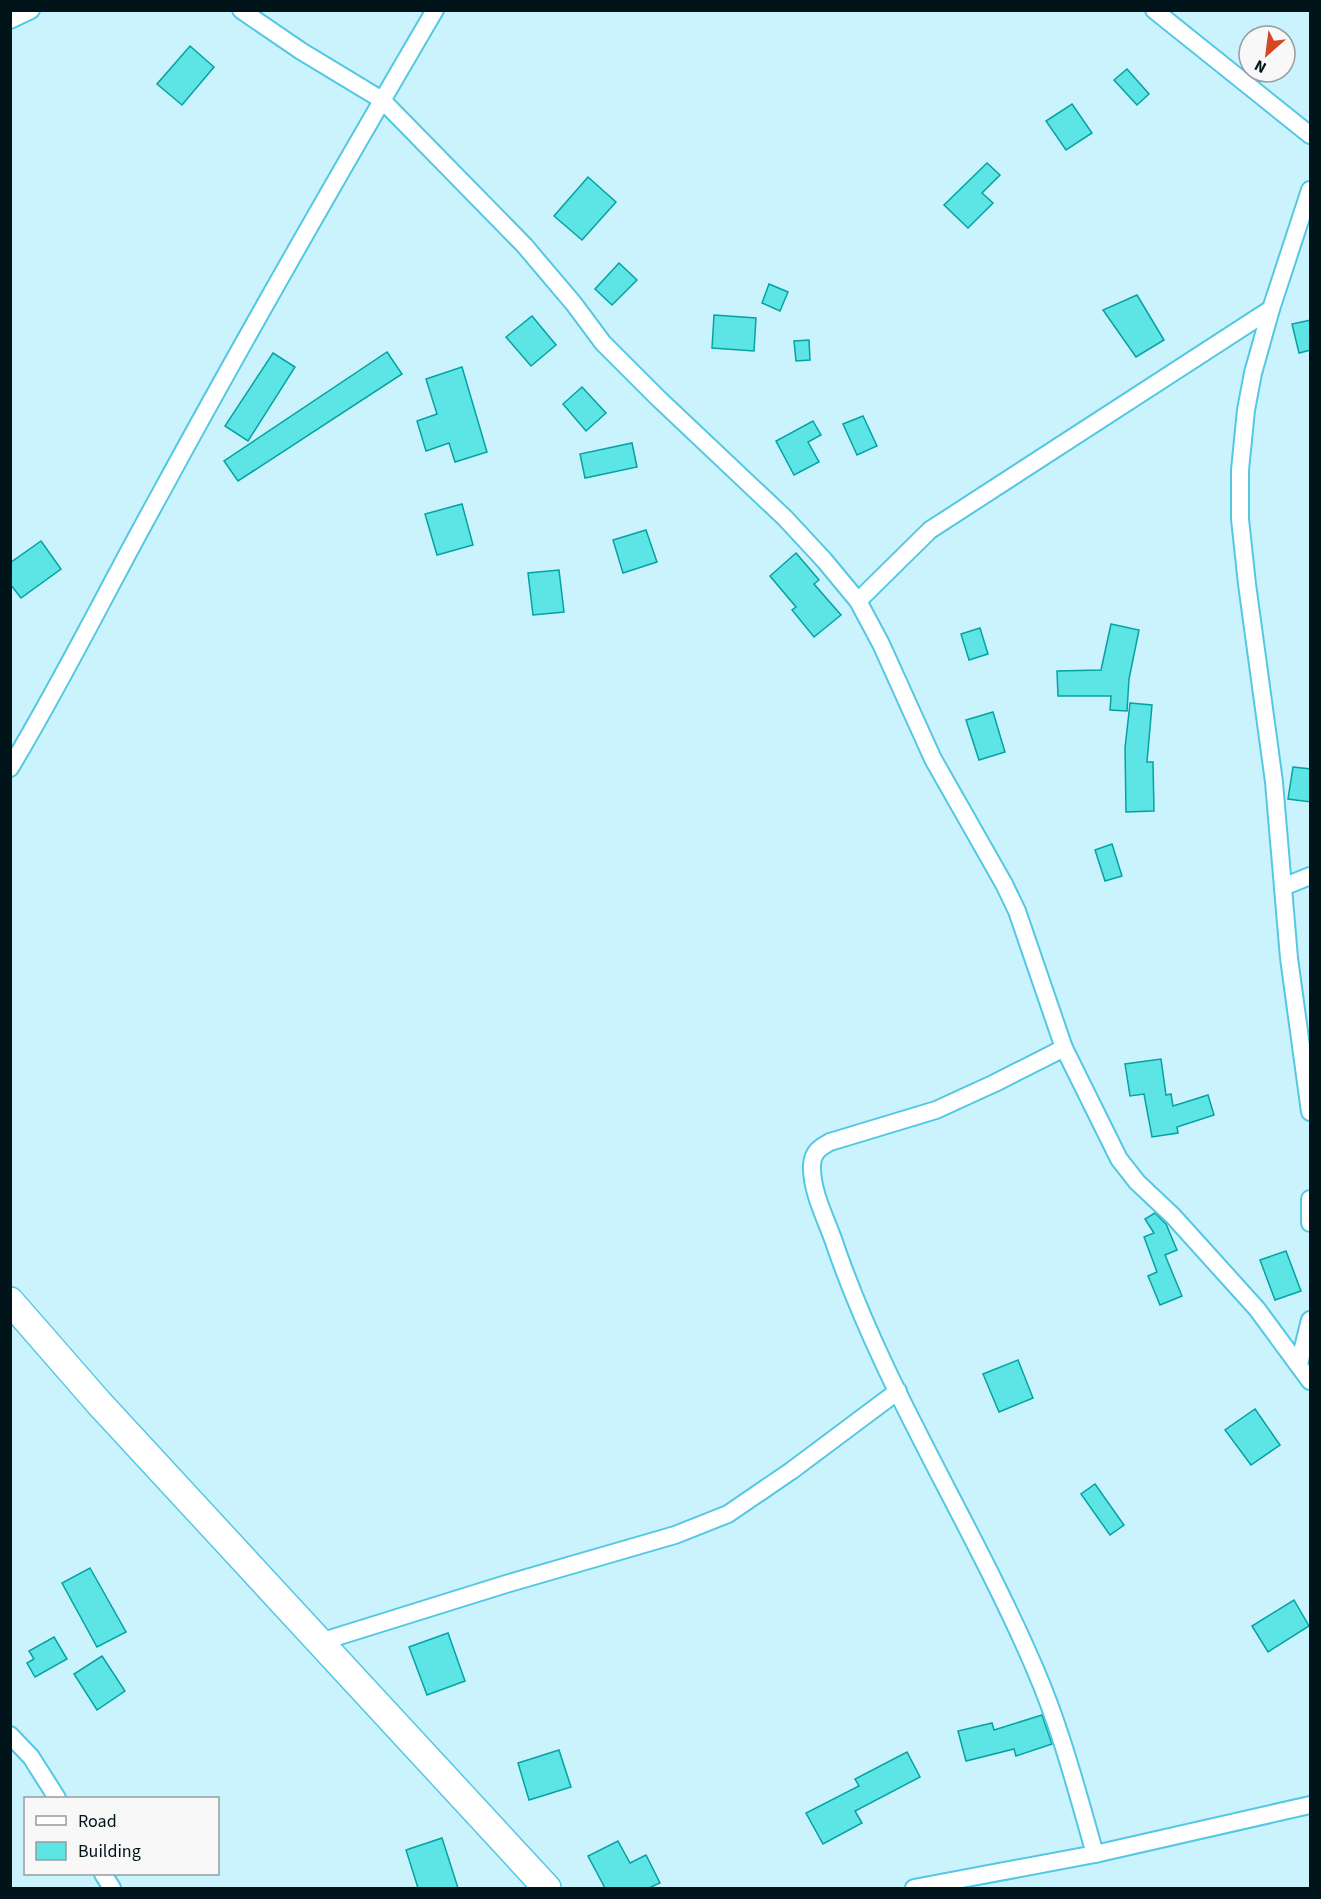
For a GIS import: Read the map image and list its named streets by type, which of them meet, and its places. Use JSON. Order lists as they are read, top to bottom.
{
  "legend": ["Road", "Building"],
  "north": "bottom left"
}
